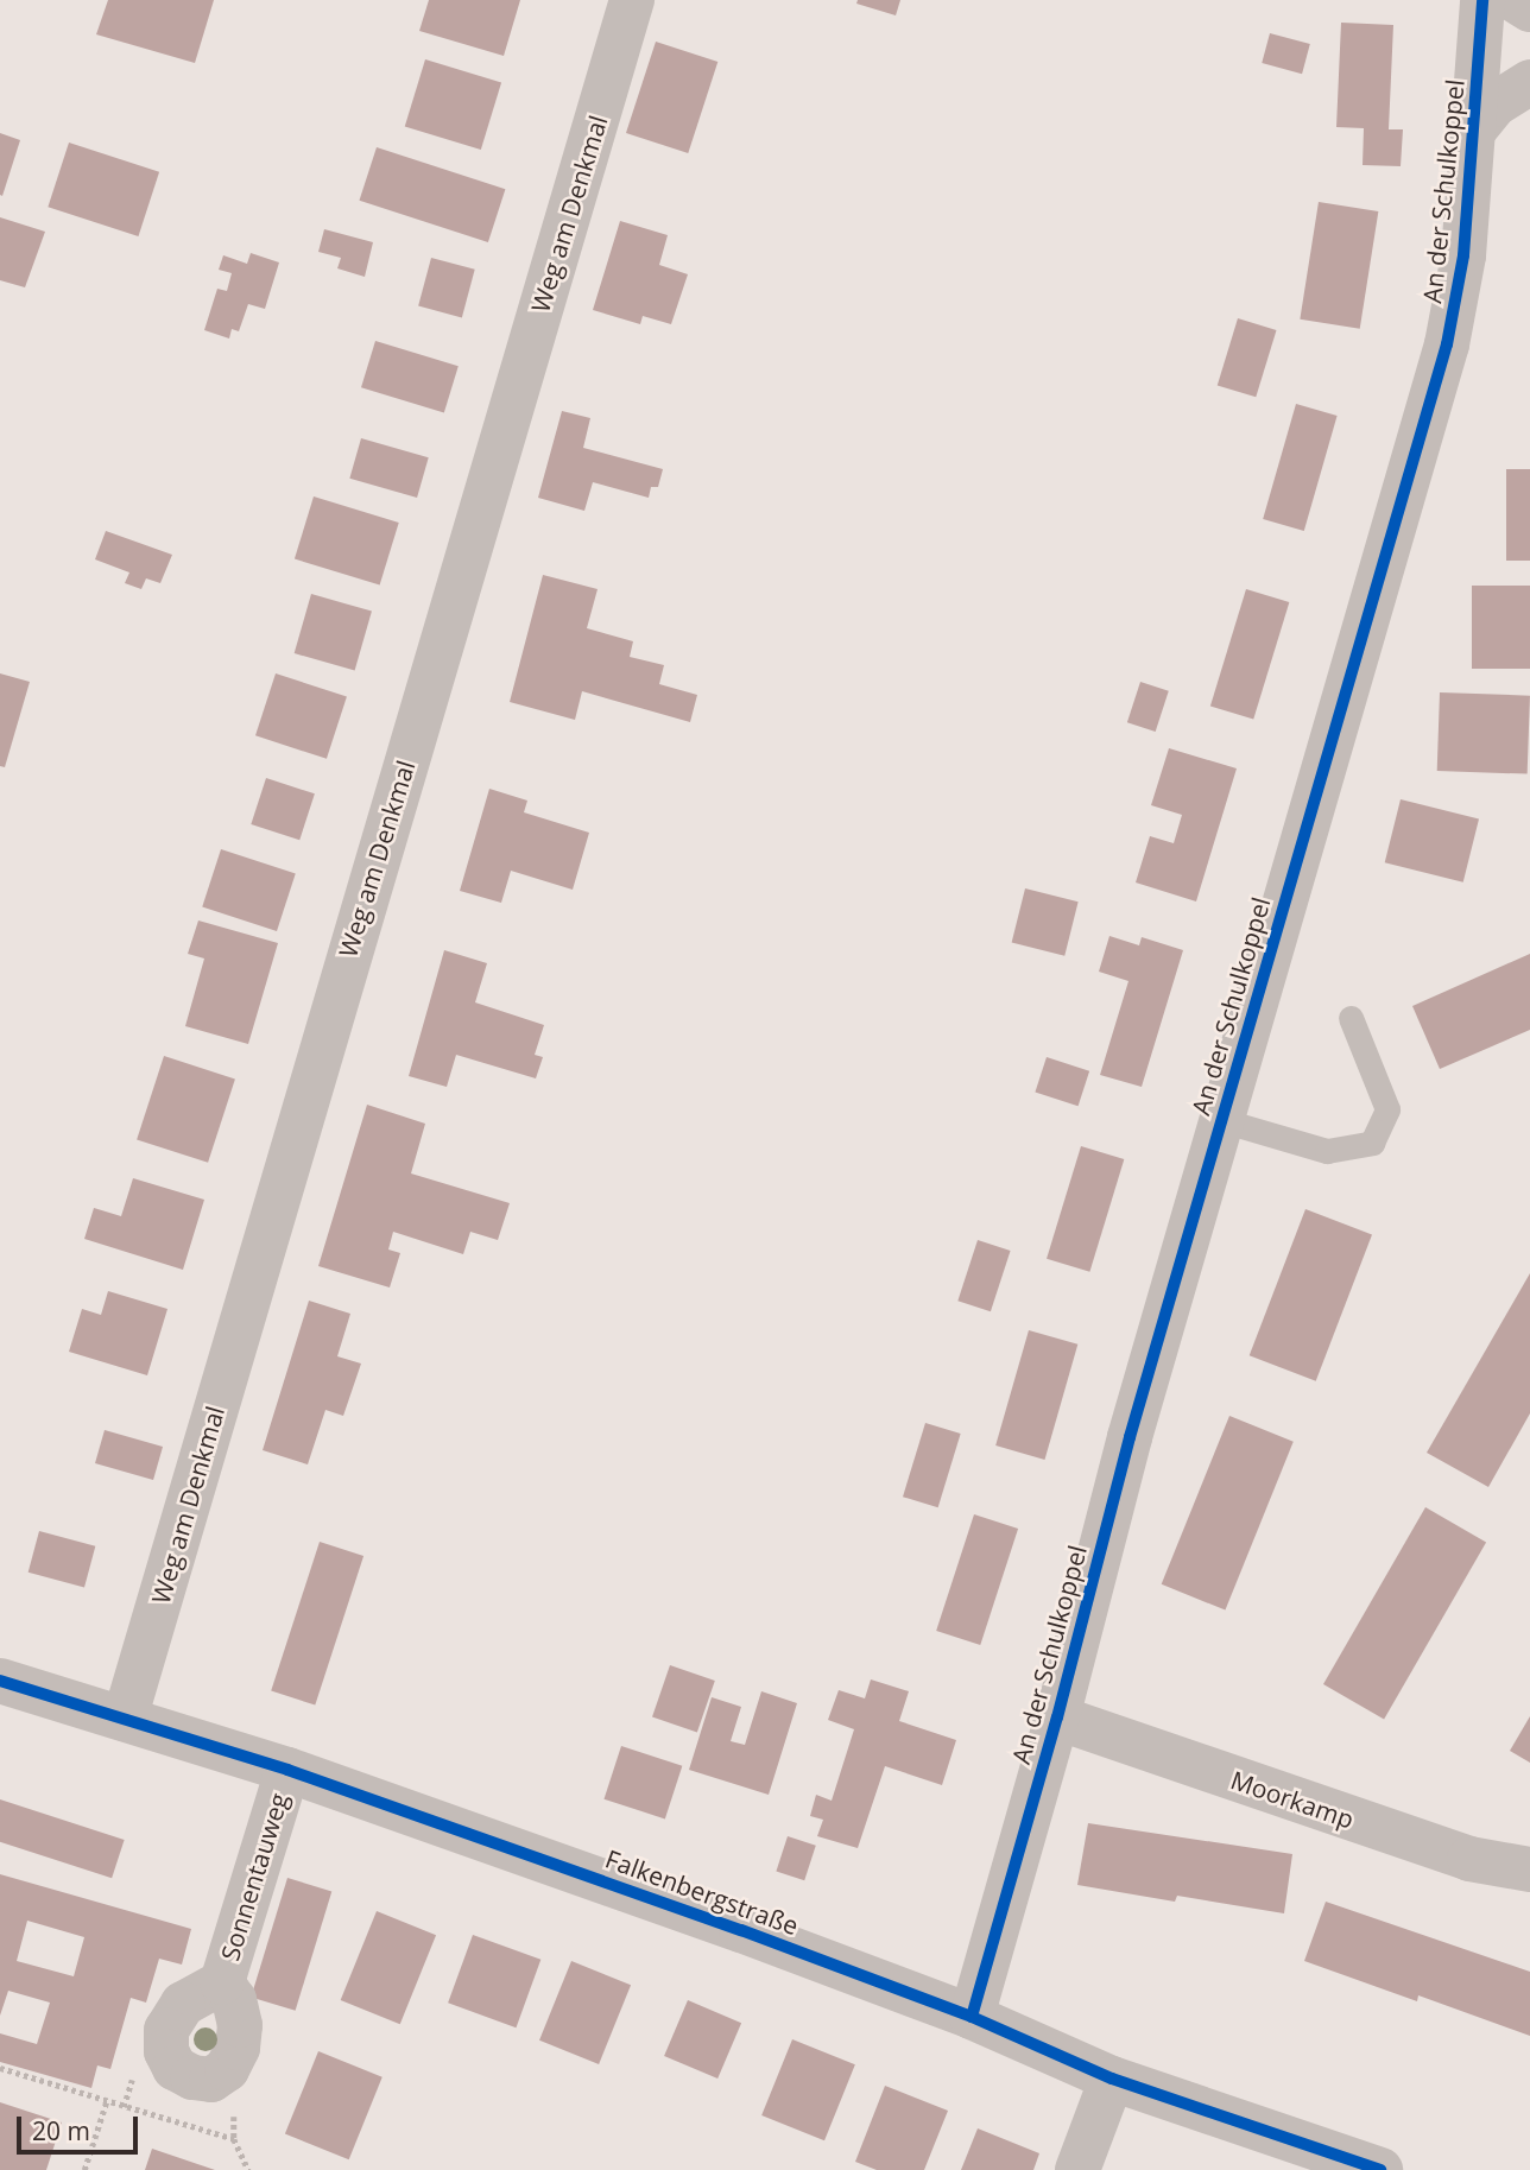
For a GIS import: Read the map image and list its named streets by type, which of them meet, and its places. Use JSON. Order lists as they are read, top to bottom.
{
  "streets": {
    "street": [
      "An der Schulkoppel",
      "Weg am Denkmal",
      "Moorkamp",
      "Sonnentauweg",
      "Falkenbergstraße"
    ]
  },
  "crossings": [
    ["An der Schulkoppel", "Moorkamp"],
    ["An der Schulkoppel", "Falkenbergstraße"],
    ["Weg am Denkmal", "Falkenbergstraße"],
    ["Sonnentauweg", "Falkenbergstraße"]
  ],
  "scale_bar": "20 m"
}
